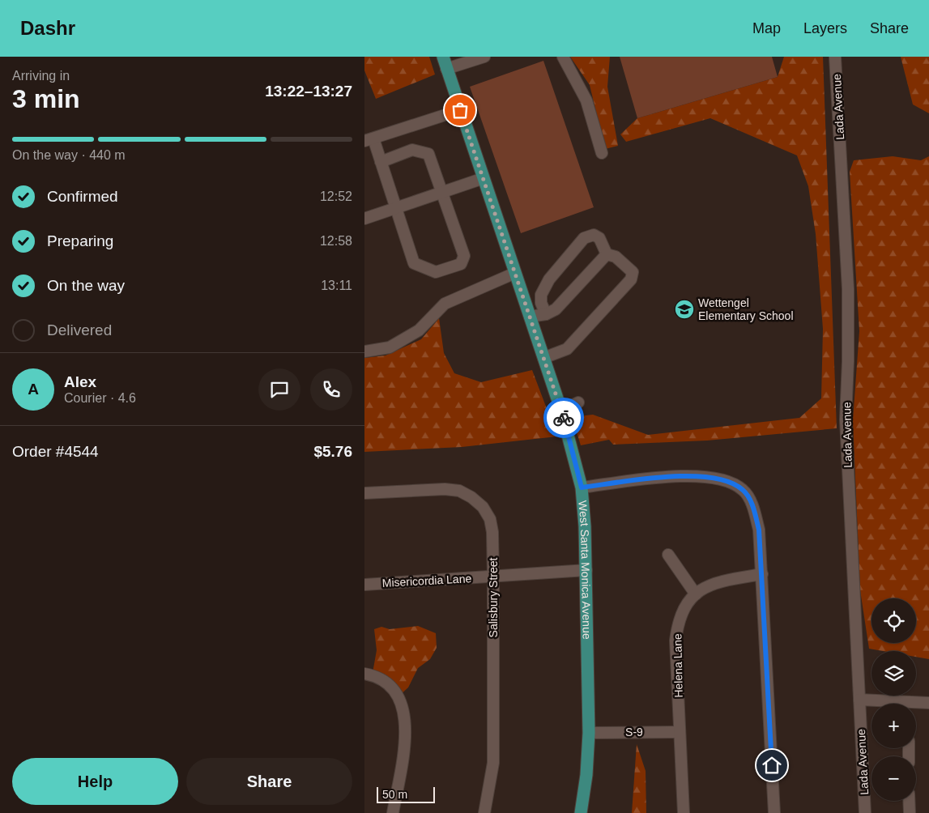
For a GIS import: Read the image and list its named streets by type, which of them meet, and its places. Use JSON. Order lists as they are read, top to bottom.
{
  "streets": {
    "main road": ["West Santa Monica Avenue"],
    "street": [
      "Lada Avenue",
      "Misericordia Lane",
      "Salisbury Street",
      "Helena Lane",
      "S-9"
    ]
  },
  "crossings": [
    ["West Santa Monica Avenue", "Misericordia Lane"],
    ["West Santa Monica Avenue", "S-9"],
    ["Misericordia Lane", "Salisbury Street"],
    ["Helena Lane", "S-9"]
  ],
  "places": {
    "school or university": ["Wettengel Elementary School"]
  },
  "scale_bar": "50 m",
  "page": {
    "header": "Dashr",
    "nav": ["Map", "Layers", "Share"],
    "heading": ["3 min", "Arriving in", "13:22–13:27"],
    "panel": [
      "Alex",
      "Courier · 4.6",
      "Order #4544",
      "$5.76"
    ],
    "bar": "On the way · 440 m",
    "list": [
      ["Confirmed", "12:52"],
      ["Preparing", "12:58"],
      ["On the way", "13:11"],
      "Delivered"
    ],
    "round": "A",
    "map_buttons": ["+", "−"],
    "buttons": ["Help", "Share"],
    "scale": "50 m"
  }
}
